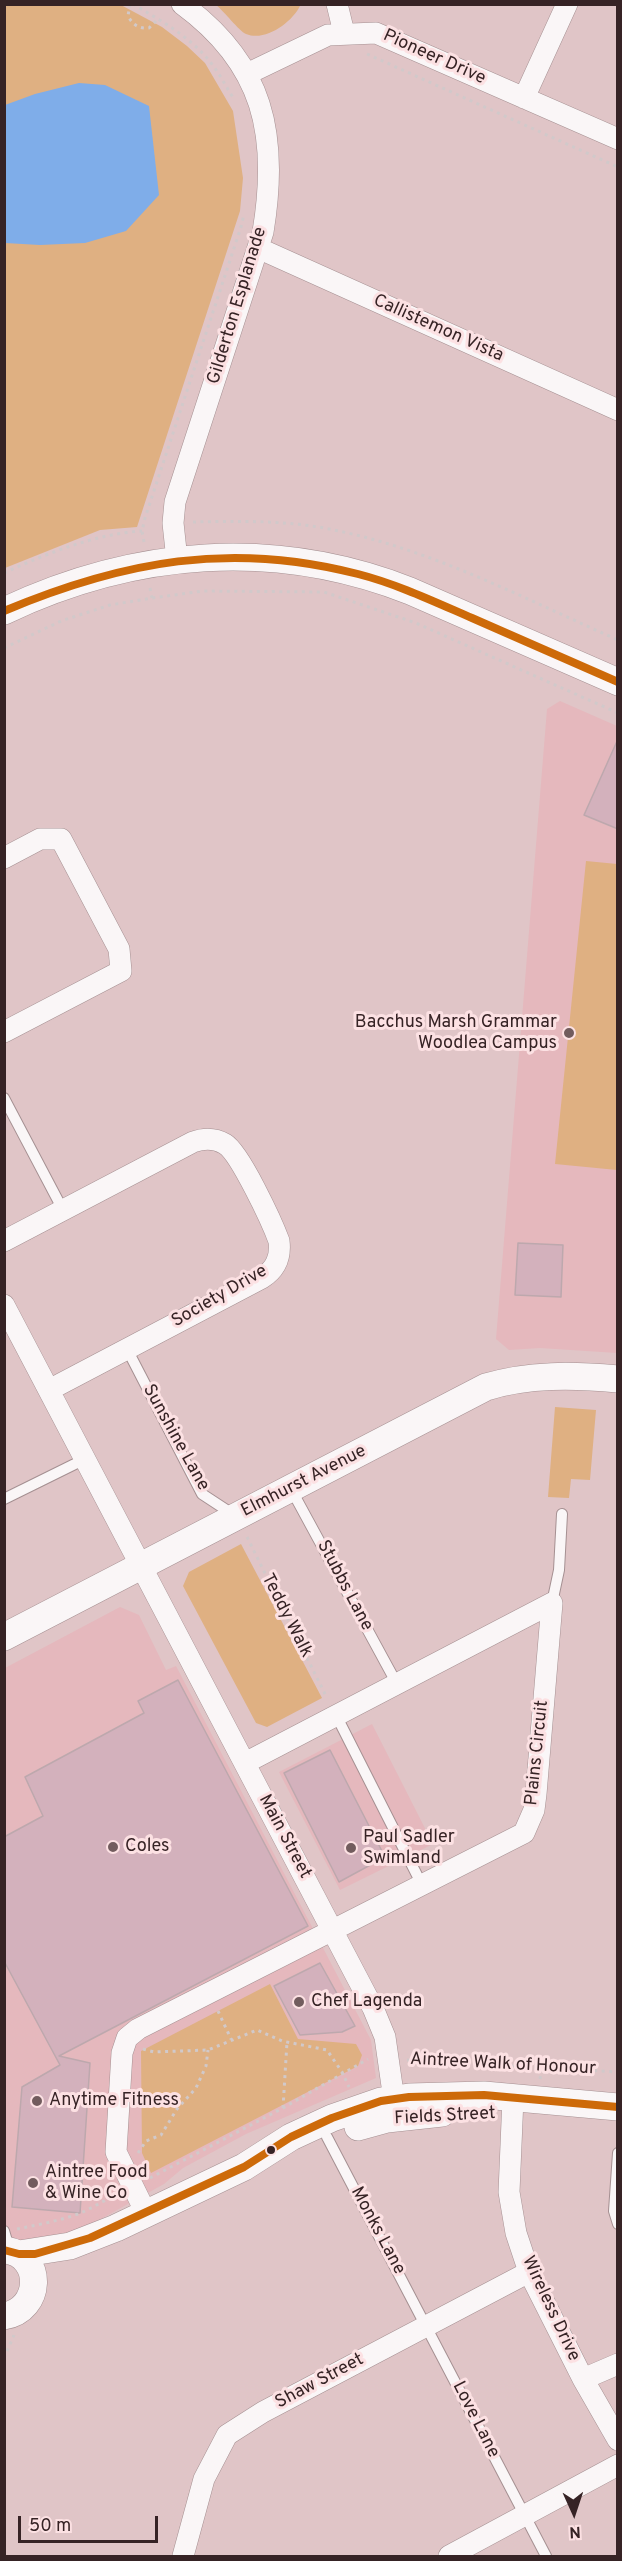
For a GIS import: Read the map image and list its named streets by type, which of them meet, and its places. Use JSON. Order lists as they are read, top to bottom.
{
  "streets": {
    "street": [
      "Pioneer Drive",
      "Gilderton Esplanade",
      "Callistemon Vista",
      "Society Drive",
      "Elmhurst Avenue",
      "Plains Circuit",
      "Main Street",
      "Fields Street",
      "Wireless Drive",
      "Shaw Street"
    ],
    "lane": [
      "Sunshine Lane",
      "Stubbs Lane",
      "Monks Lane",
      "Love Lane"
    ],
    "path": ["Teddy Walk", "Aintree Walk of Honour"]
  },
  "crossings": [
    ["Pioneer Drive", "Gilderton Esplanade"],
    ["Gilderton Esplanade", "Callistemon Vista"],
    ["Society Drive", "Sunshine Lane"],
    ["Society Drive", "Main Street"],
    ["Sunshine Lane", "Elmhurst Avenue"],
    ["Sunshine Lane", "Teddy Walk"],
    ["Elmhurst Avenue", "Stubbs Lane"],
    ["Elmhurst Avenue", "Teddy Walk"],
    ["Elmhurst Avenue", "Main Street"],
    ["Plains Circuit", "Main Street"],
    ["Plains Circuit", "Aintree Walk of Honour"],
    ["Main Street", "Aintree Walk of Honour"],
    ["Main Street", "Fields Street"],
    ["Aintree Walk of Honour", "Fields Street"],
    ["Fields Street", "Monks Lane"],
    ["Fields Street", "Wireless Drive"],
    ["Monks Lane", "Shaw Street"],
    ["Monks Lane", "Love Lane"],
    ["Wireless Drive", "Shaw Street"],
    ["Shaw Street", "Love Lane"]
  ],
  "places": [
    "Bacchus Marsh Grammar Woodlea Campus",
    "Coles",
    "Paul Sadler Swimland",
    "Chef Lagenda",
    "Anytime Fitness",
    "Aintree Food & Wine Co"
  ],
  "scale_bar": "50 m",
  "north": "bottom"
}
